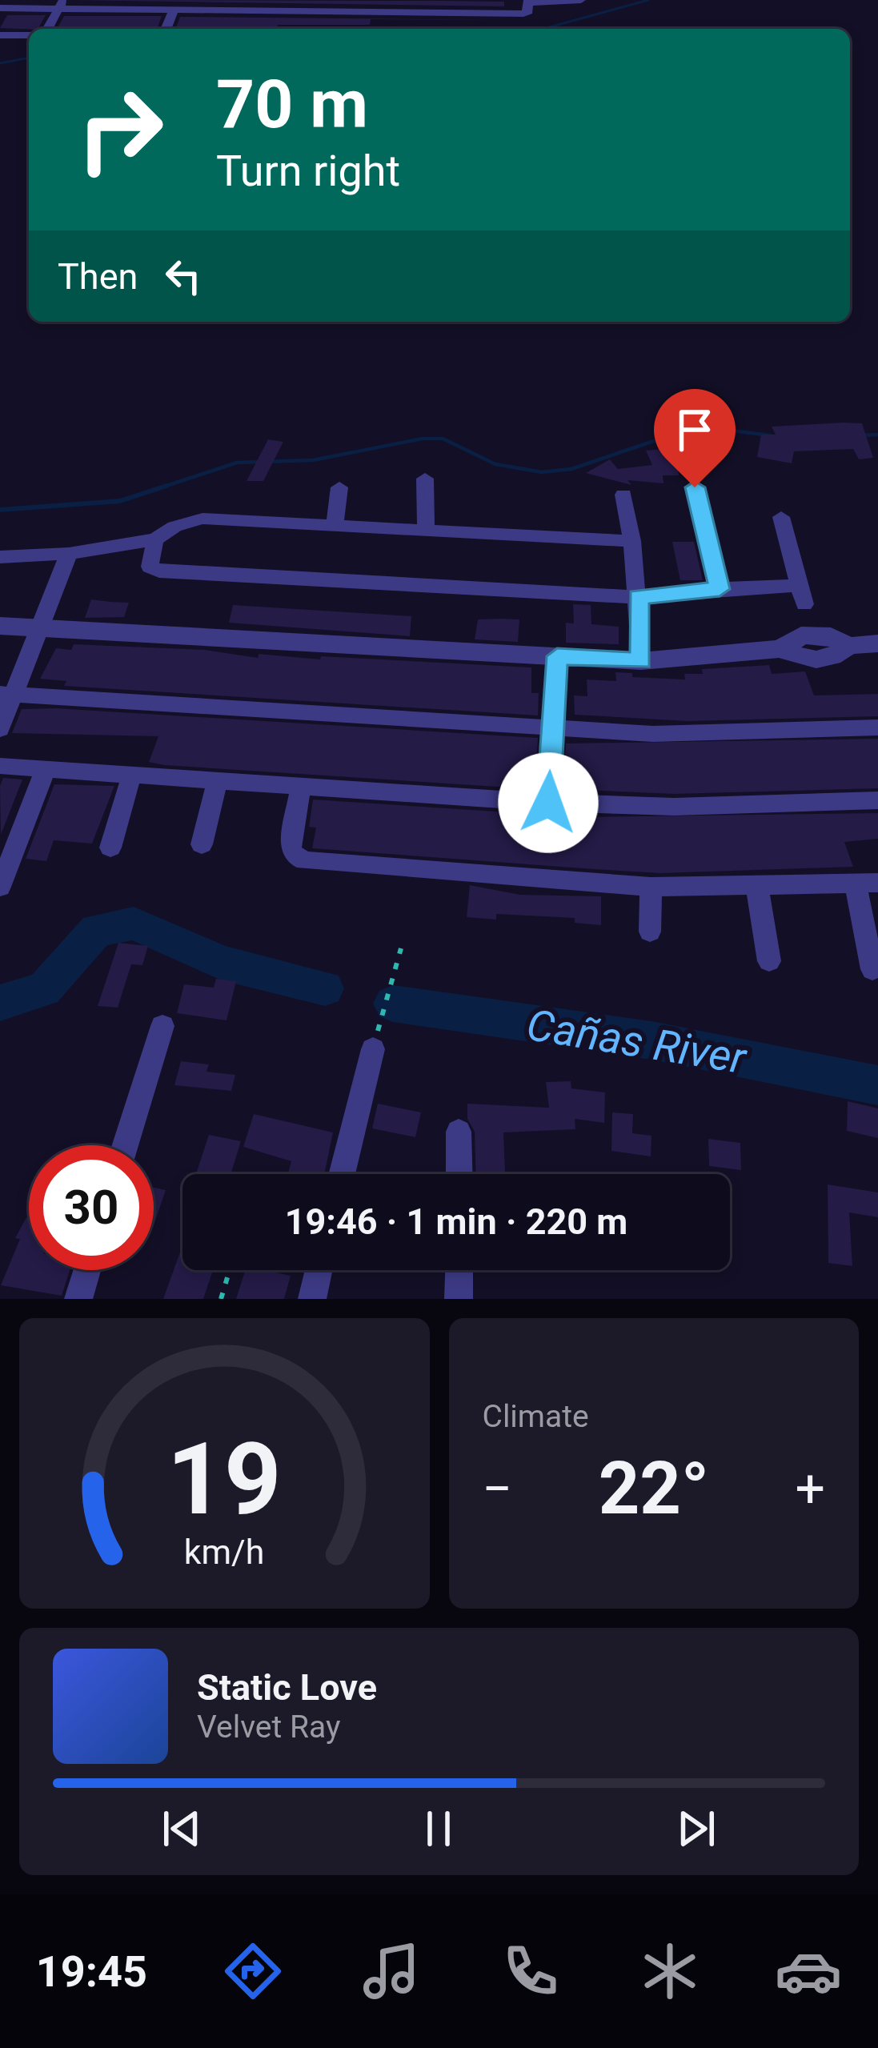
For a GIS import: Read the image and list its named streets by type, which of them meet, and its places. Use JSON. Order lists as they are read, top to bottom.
{
  "water": ["Cañas River"],
  "page": {
    "turn": ["70 m", "Turn right"],
    "then": "Then",
    "limit": "30",
    "trip": "19:46 · 1 min · 220 m",
    "tile": "Climate",
    "heat": ["−", "22°", "+"],
    "song": ["Static Love", "Velvet Ray"],
    "tabs": "19:45",
    "gauge": ["19", "km/h"]
  }
}
